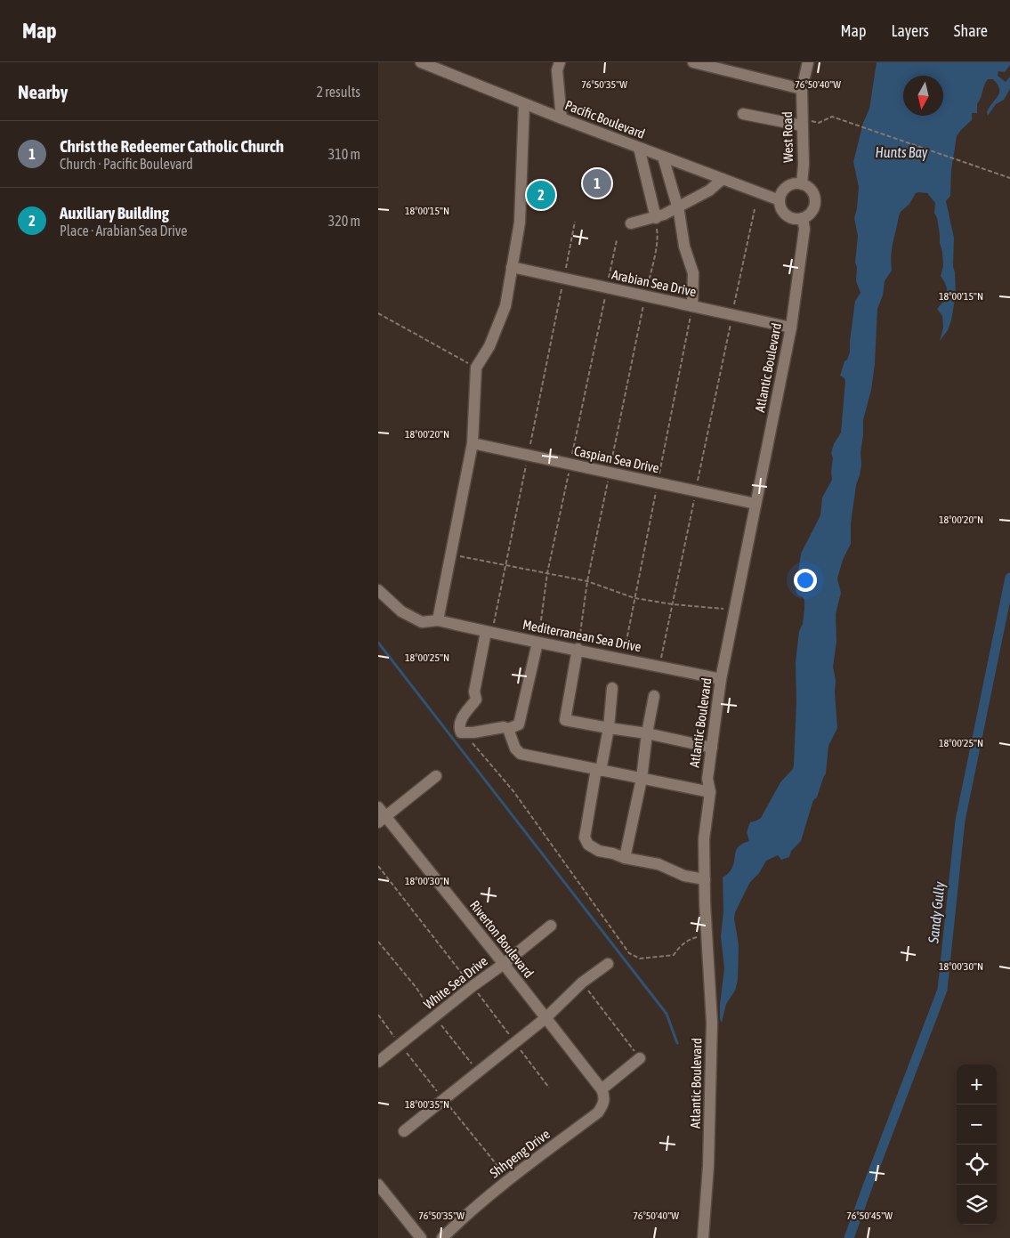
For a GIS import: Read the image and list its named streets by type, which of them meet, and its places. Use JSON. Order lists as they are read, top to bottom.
{
  "streets": {
    "street": [
      "Pacific Boulevard",
      "West Road",
      "Arabian Sea Drive",
      "Atlantic Boulevard",
      "Caspian Sea Drive",
      "Mediterranean Sea Drive",
      "Riverton Boulevard",
      "White Sea Drive",
      "Shhpeng Drive"
    ]
  },
  "crossings": [
    ["Pacific Boulevard", "West Road"],
    ["Pacific Boulevard", "Atlantic Boulevard"],
    ["West Road", "Atlantic Boulevard"],
    ["Arabian Sea Drive", "Atlantic Boulevard"],
    ["Atlantic Boulevard", "Caspian Sea Drive"],
    ["Atlantic Boulevard", "Mediterranean Sea Drive"],
    ["Riverton Boulevard", "White Sea Drive"],
    ["Riverton Boulevard", "Shhpeng Drive"]
  ],
  "water": ["Hunts Bay", "Sandy Gully"],
  "north": "bottom",
  "page": {
    "header": "Map",
    "nav": ["Map", "Layers", "Share"],
    "heading": ["Nearby", "2 results"],
    "list": [
      {
        "mark": "1",
        "name": "Christ the Redeemer Catholic Church",
        "note": "Church · Pacific Boulevard",
        "value": "310 m"
      },
      {
        "mark": "2",
        "name": "Auxiliary Building",
        "note": "Place · Arabian Sea Drive",
        "value": "320 m"
      }
    ],
    "pins": ["1", "2"],
    "map_buttons": ["+", "−"]
  },
  "coordinates": [
    "76°50'35\"W",
    "76°50'40\"W",
    "18°00'15\"N",
    "18°00'20\"N",
    "18°00'25\"N",
    "18°00'30\"N",
    "18°00'35\"N",
    "76°50'45\"W"
  ]
}
